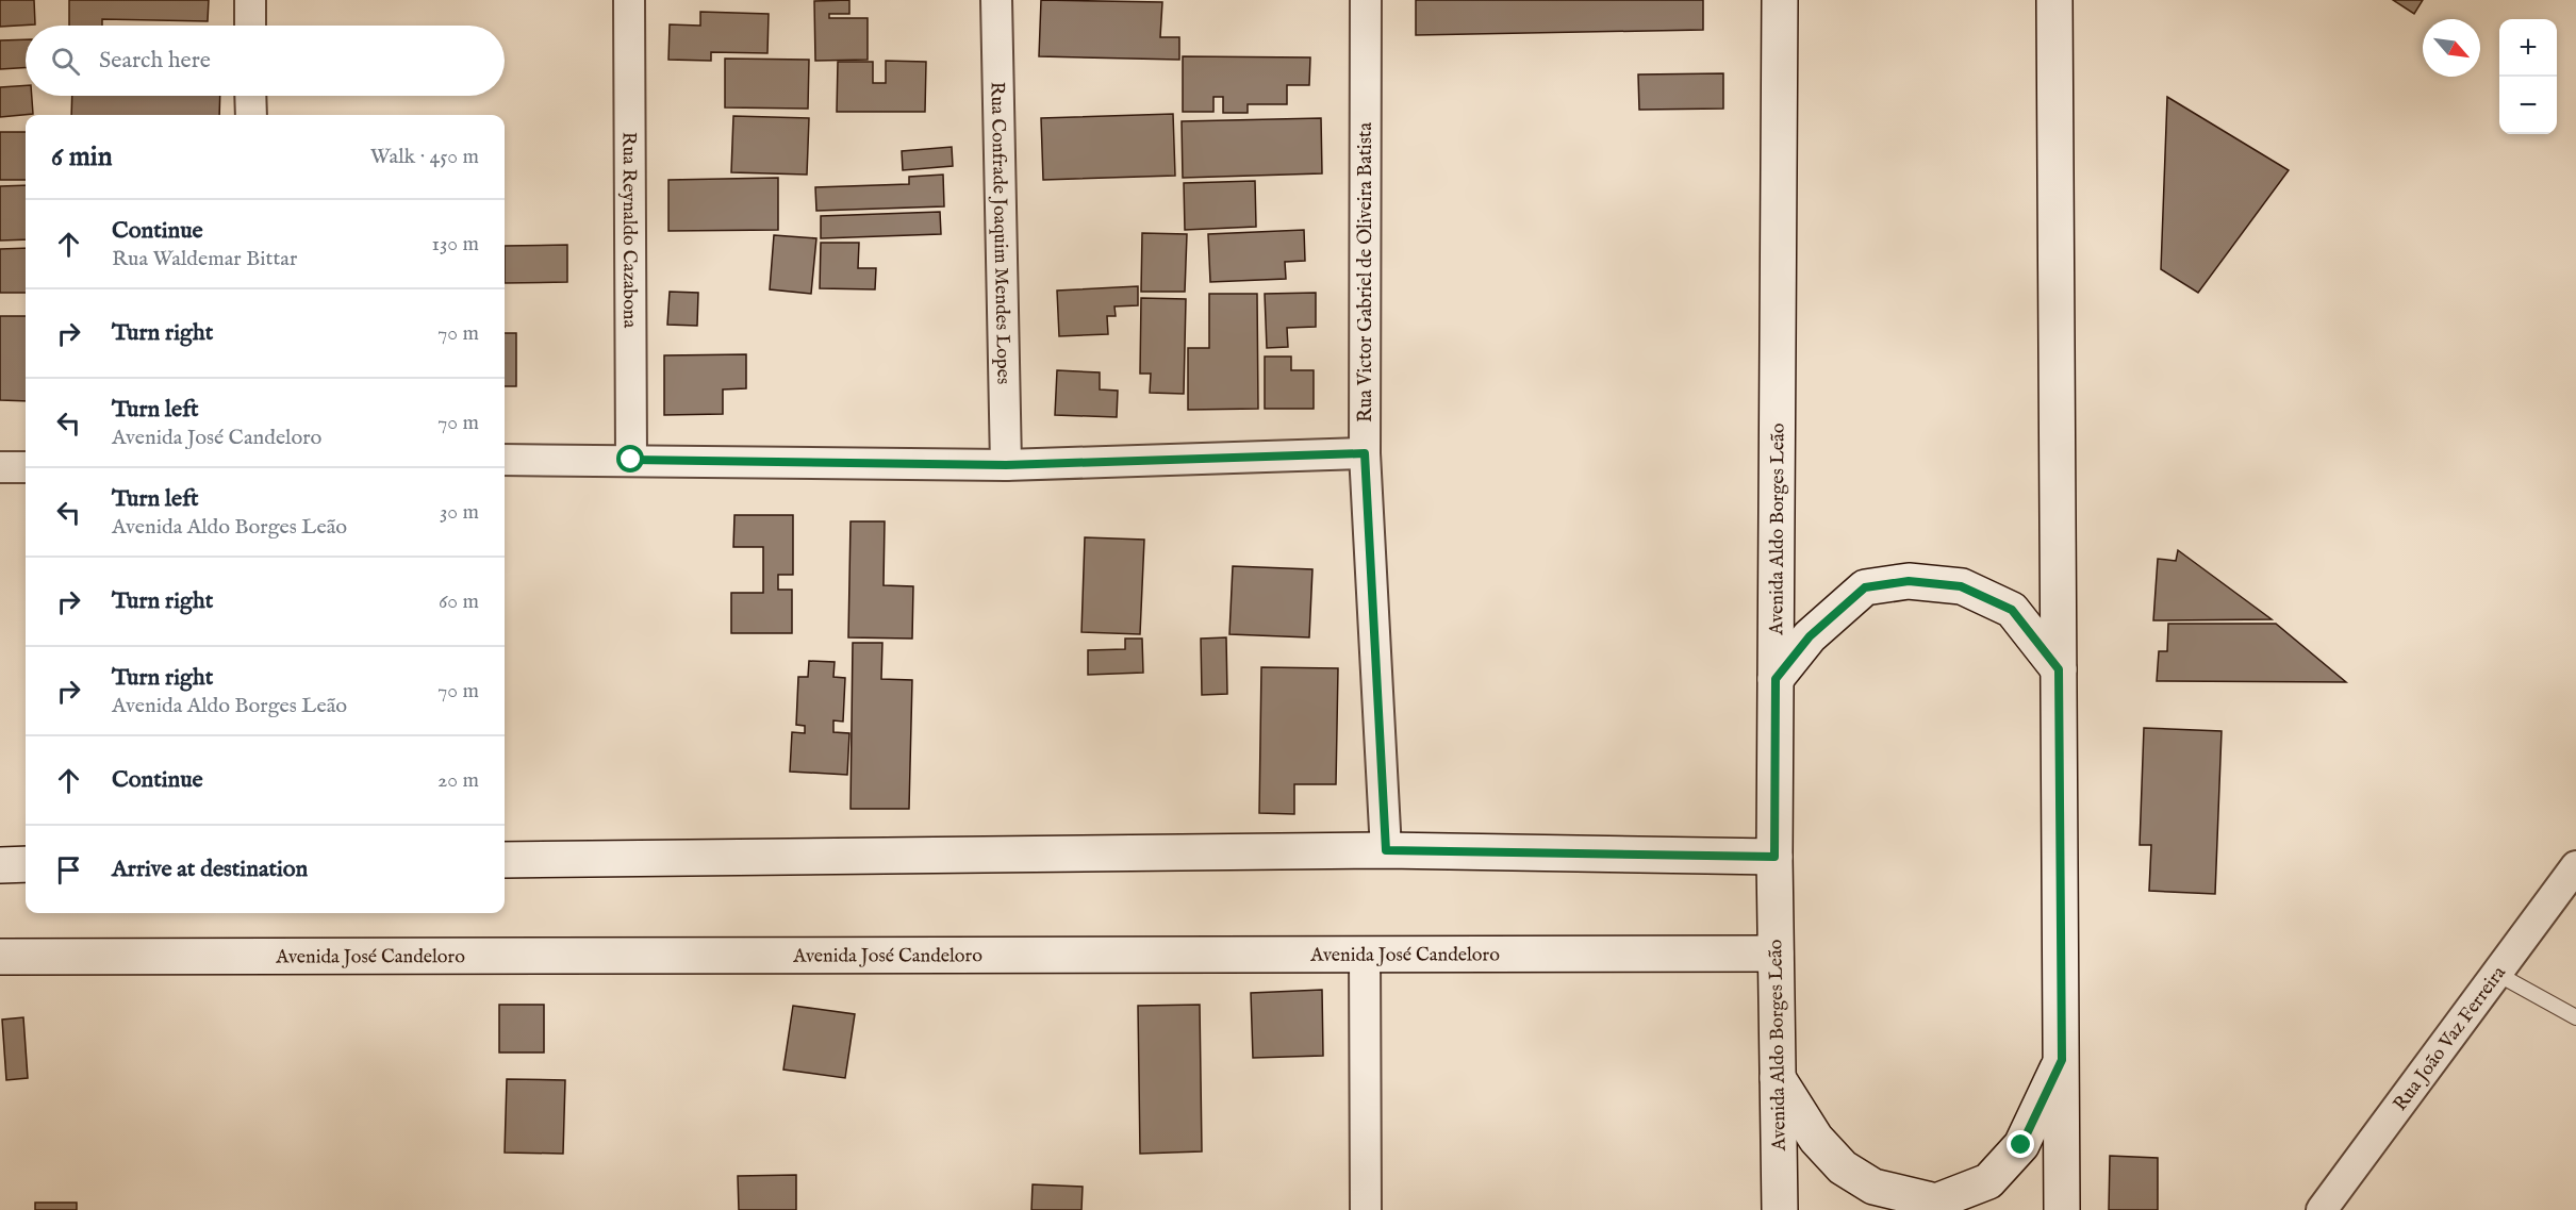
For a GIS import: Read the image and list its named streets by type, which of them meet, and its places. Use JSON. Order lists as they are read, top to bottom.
{
  "streets": {
    "main road": ["Avenida Aldo Borges Leão", "Avenida José Candeloro"],
    "street": [
      "Rua Reynaldo Cazabona",
      "Rua Confrade Joaquim Mendes Lopes",
      "Rua Victor Gabriel de Oliveira Batista",
      "Rua João Vaz Ferreira"
    ]
  },
  "crossings": [
    ["Avenida Aldo Borges Leão", "Avenida José Candeloro"]
  ],
  "north": "bottom right",
  "page": {
    "map_buttons": ["+", "−"],
    "search": "Search here",
    "heading": ["6 min", "Walk · 450 m"],
    "list": [
      ["Continue", "Rua Waldemar Bittar", "130 m"],
      ["Turn right", "70 m"],
      ["Turn left", "Avenida José Candeloro", "70 m"],
      ["Turn left", "Avenida Aldo Borges Leão", "30 m"],
      ["Turn right", "60 m"],
      ["Turn right", "Avenida Aldo Borges Leão", "70 m"],
      ["Continue", "20 m"],
      "Arrive at destination"
    ]
  }
}
